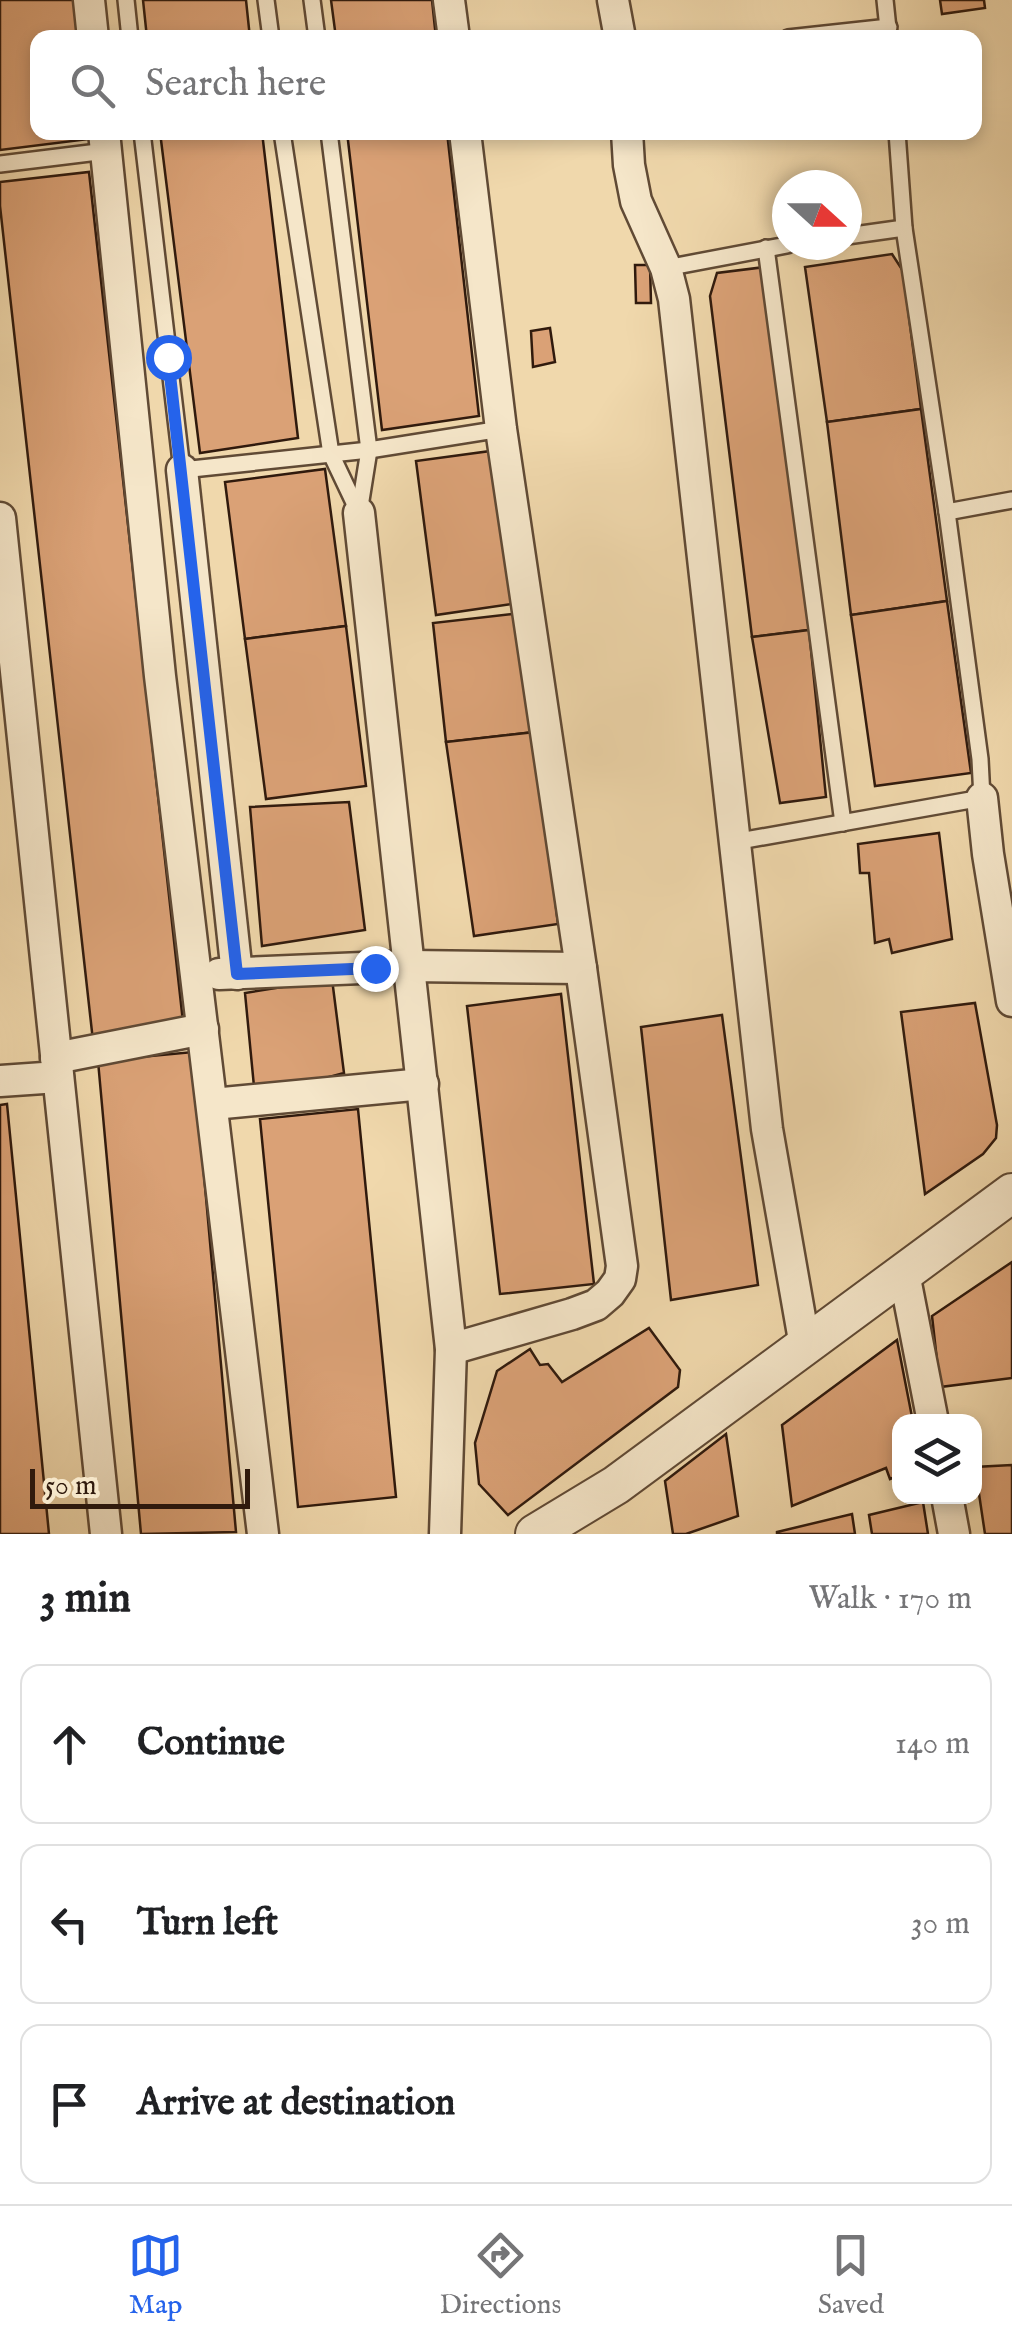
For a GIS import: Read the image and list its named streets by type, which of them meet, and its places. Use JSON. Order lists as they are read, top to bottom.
{
  "scale_bar": "50 m",
  "north": "right",
  "page": {
    "search": "Search here",
    "scale": "50 m",
    "heading": ["3 min", "Walk · 170 m"],
    "list": [
      ["Continue", "140 m"],
      ["Turn left", "30 m"],
      "Arrive at destination"
    ],
    "nav": ["Map", "Directions", "Saved"]
  }
}
